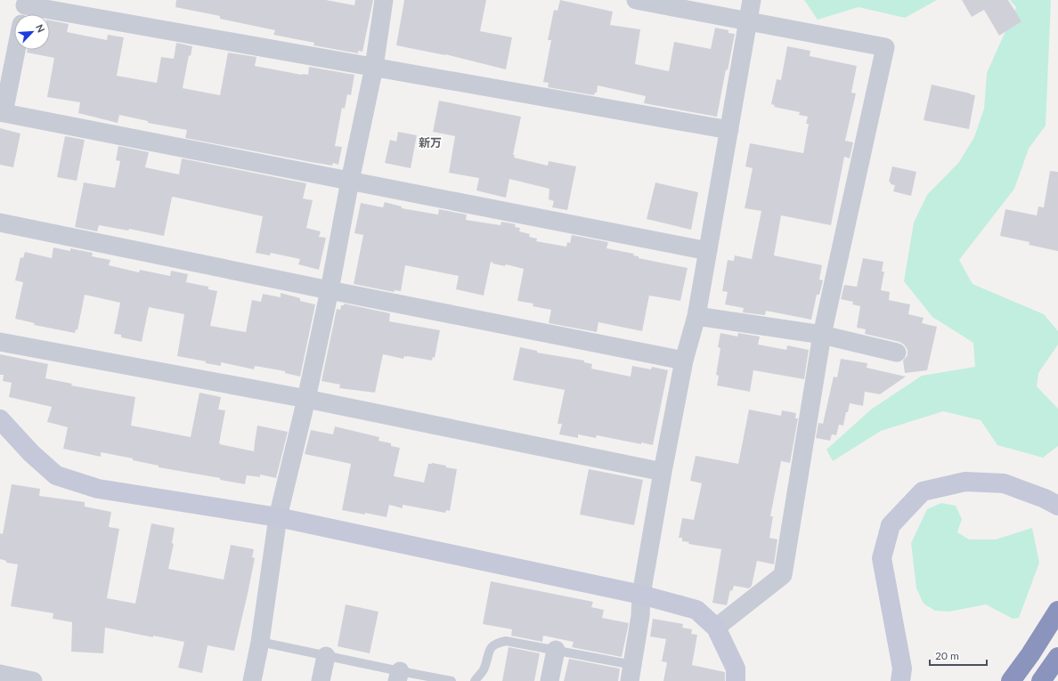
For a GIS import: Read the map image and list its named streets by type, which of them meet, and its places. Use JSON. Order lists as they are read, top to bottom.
{
  "districts": ["新万"],
  "scale_bar": "20 m",
  "north": "top right"
}
